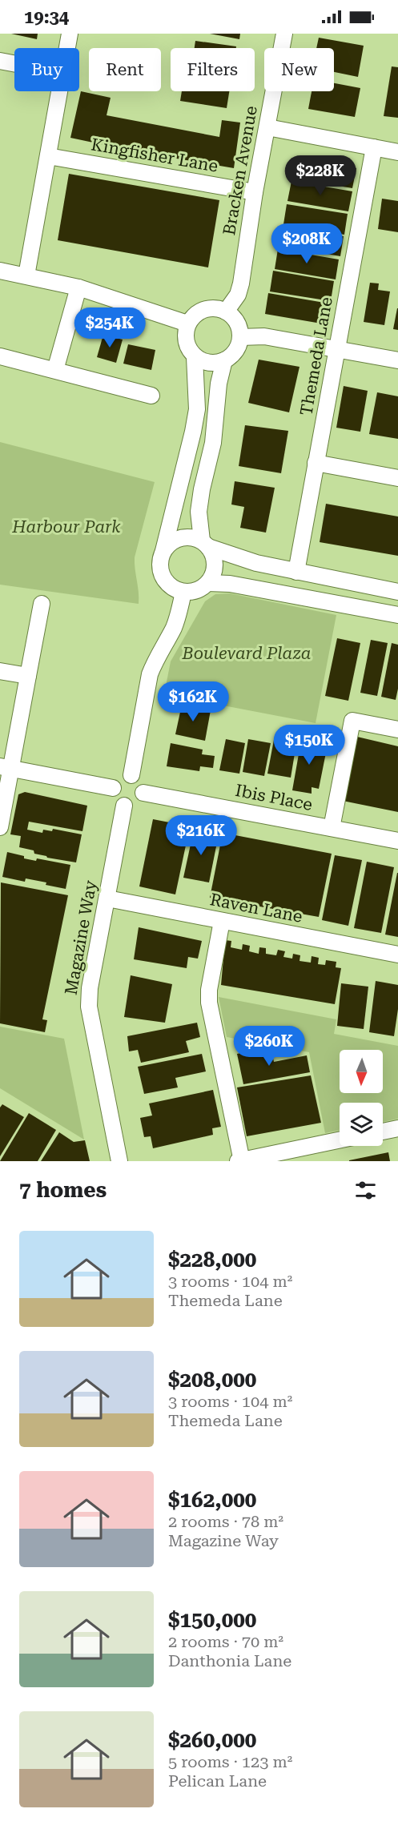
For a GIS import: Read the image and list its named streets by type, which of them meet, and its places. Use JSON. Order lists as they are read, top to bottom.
{
  "streets": {
    "street": [
      "Kingfisher Lane",
      "Bracken Avenue",
      "Themeda Lane",
      "Ibis Place",
      "Raven Lane",
      "Magazine Way"
    ]
  },
  "crossings": [
    ["Kingfisher Lane", "Bracken Avenue"],
    ["Ibis Place", "Magazine Way"],
    ["Raven Lane", "Magazine Way"]
  ],
  "parks": ["Harbour Park", "Boulevard Plaza"],
  "north": "bottom",
  "page": {
    "status": "19:34",
    "chip": [
      "Buy",
      "Rent",
      "Filters",
      "New"
    ],
    "price": [
      "$228K",
      "$208K",
      "$254K",
      "$162K",
      "$150K",
      "$216K",
      "$260K"
    ],
    "heading": "7 homes",
    "list": [
      {
        "name": "$228,000",
        "note": "3 rooms · 104 m² · Themeda Lane"
      },
      {
        "name": "$208,000",
        "note": "3 rooms · 104 m² · Themeda Lane"
      },
      {
        "name": "$162,000",
        "note": "2 rooms · 78 m² · Magazine Way"
      },
      {
        "name": "$150,000",
        "note": "2 rooms · 70 m² · Danthonia Lane"
      },
      {
        "name": "$260,000",
        "note": "5 rooms · 123 m² · Pelican Lane"
      }
    ]
  }
}
